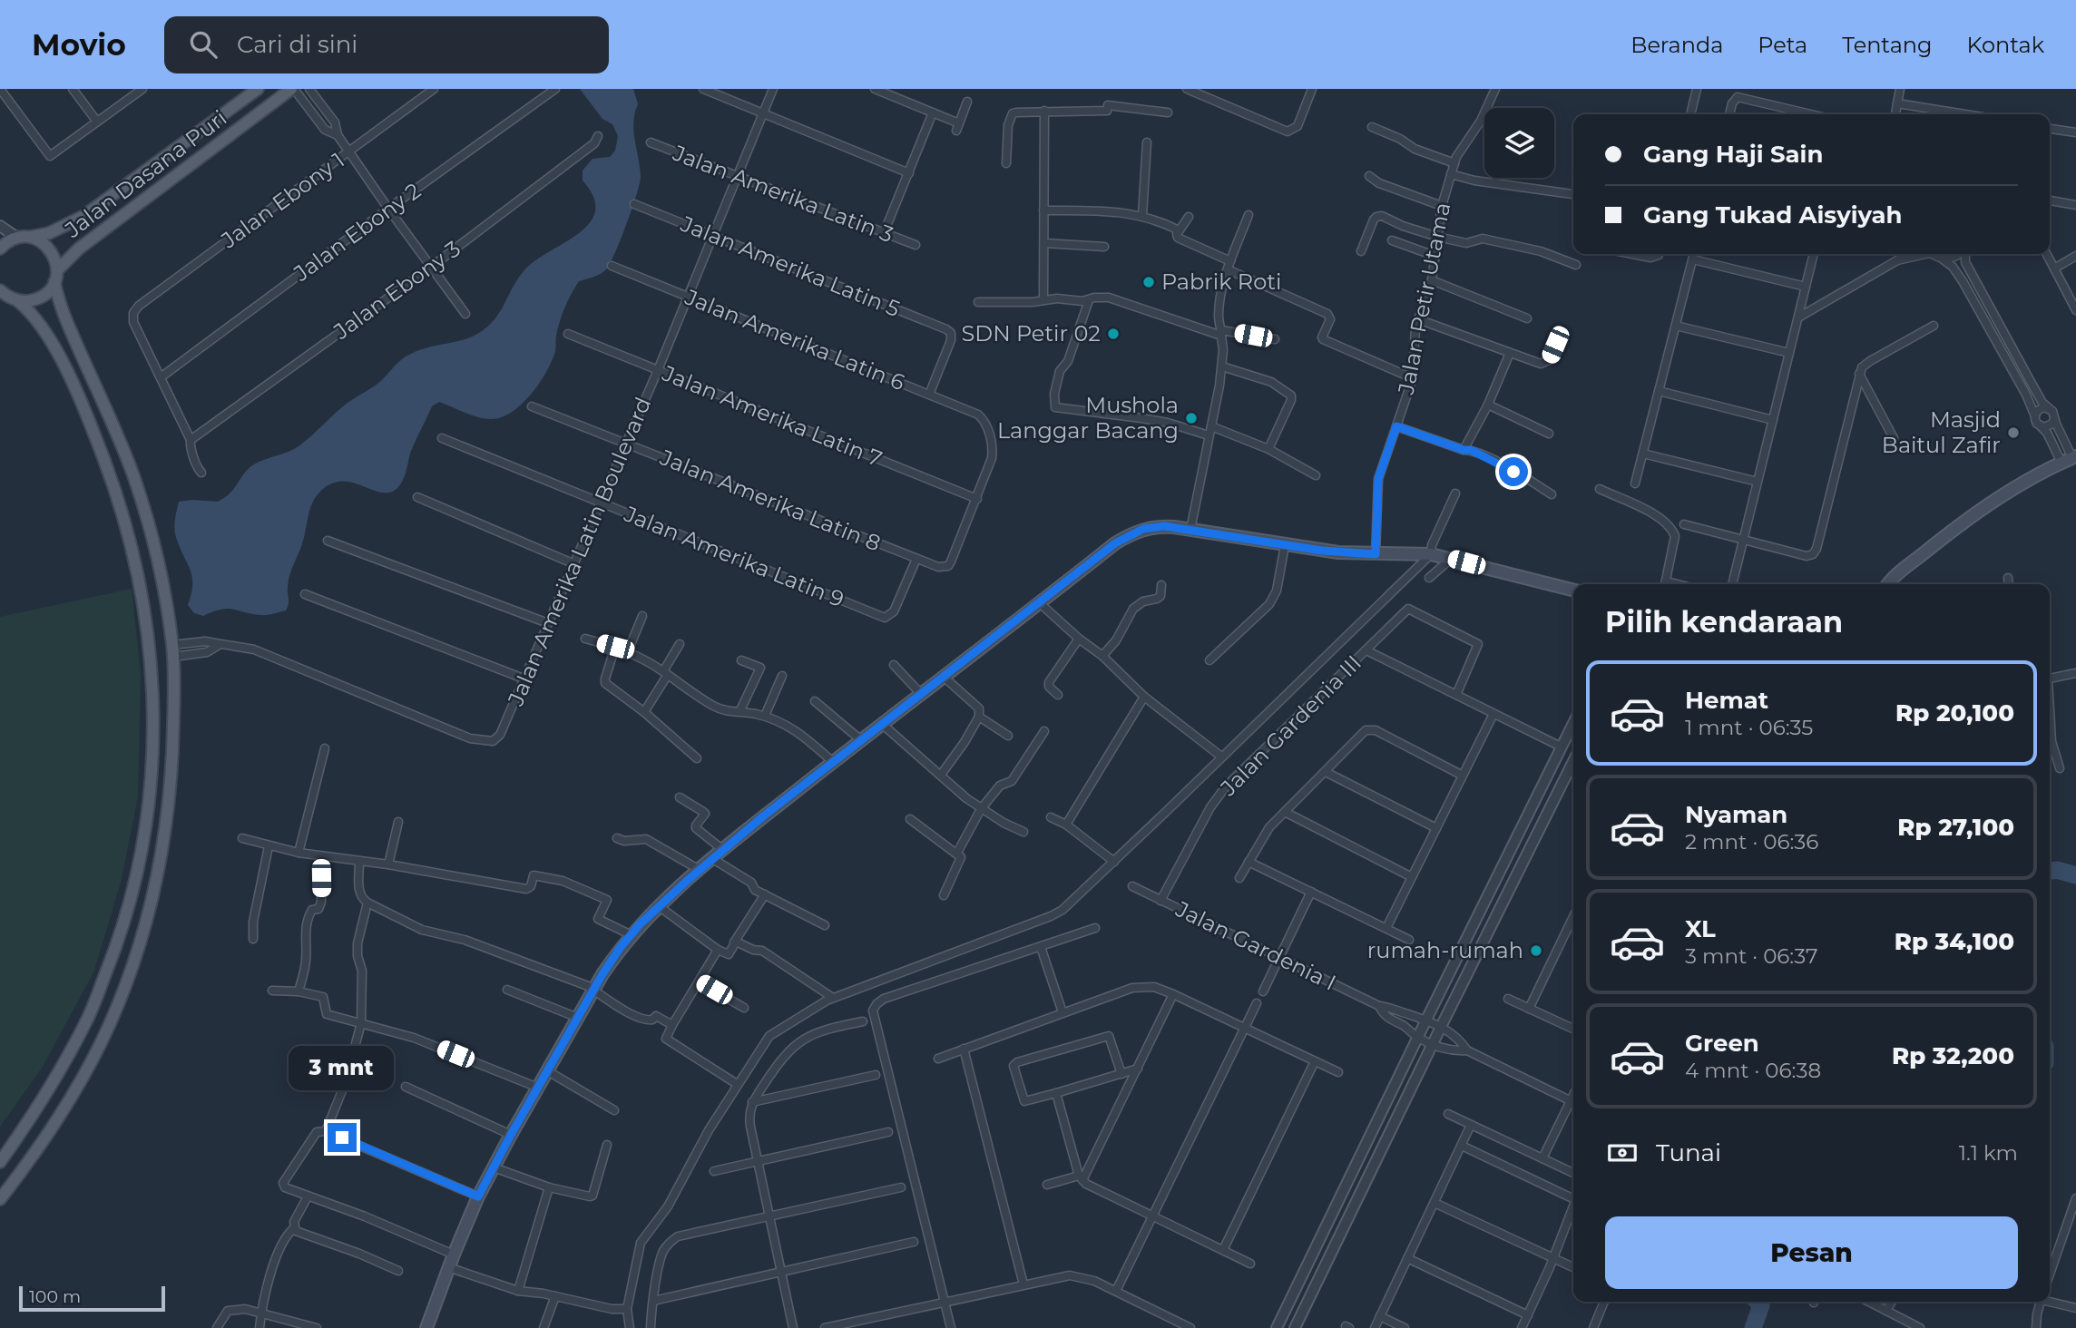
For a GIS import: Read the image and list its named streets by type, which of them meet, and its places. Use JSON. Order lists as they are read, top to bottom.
{
  "streets": {
    "main road": ["Jalan Dasana Puri"],
    "street": [
      "Jalan Amerika Latin 3",
      "Jalan Ebony 1",
      "Jalan Ebony 2",
      "Jalan Amerika Latin 5",
      "Jalan Ebony 3",
      "Jalan Petir Utama",
      "Jalan Amerika Latin 6",
      "Jalan Amerika Latin 7",
      "Jalan Amerika Latin 8",
      "Jalan Amerika Latin Boulevard",
      "Jalan Amerika Latin 9",
      "Jalan Gardenia III",
      "Jalan Gardenia I"
    ]
  },
  "crossings": [
    ["Jalan Amerika Latin 3", "Jalan Amerika Latin Boulevard"],
    ["Jalan Ebony 1", "Jalan Ebony 2"],
    ["Jalan Amerika Latin 5", "Jalan Amerika Latin 6"],
    ["Jalan Amerika Latin 5", "Jalan Amerika Latin Boulevard"],
    ["Jalan Amerika Latin 6", "Jalan Amerika Latin 7"],
    ["Jalan Amerika Latin 6", "Jalan Amerika Latin 8"],
    ["Jalan Amerika Latin 6", "Jalan Amerika Latin Boulevard"],
    ["Jalan Amerika Latin 7", "Jalan Amerika Latin 8"],
    ["Jalan Amerika Latin 7", "Jalan Amerika Latin Boulevard"],
    ["Jalan Amerika Latin 8", "Jalan Amerika Latin Boulevard"],
    ["Jalan Amerika Latin 8", "Jalan Amerika Latin 9"],
    ["Jalan Amerika Latin Boulevard", "Jalan Amerika Latin 9"],
    ["Jalan Gardenia III", "Jalan Gardenia I"]
  ],
  "places": [
    "Pabrik Roti",
    "SDN Petir 02",
    "Mushola Langgar Bacang",
    "Masjid Baitul Zafir",
    "rumah-rumah"
  ],
  "scale_bar": "100 m",
  "page": {
    "header": "Movio",
    "search": "Cari di sini",
    "nav": [
      "Beranda",
      "Peta",
      "Tentang",
      "Kontak"
    ],
    "banner": ["Gang Haji Sain", "Gang Tukad Aisyiyah"],
    "heading": "Pilih kendaraan",
    "list": [
      {
        "name": "Hemat",
        "note": "1 mnt · 06:35",
        "value": "Rp 20,100"
      },
      {
        "name": "Nyaman",
        "note": "2 mnt · 06:36",
        "value": "Rp 27,100"
      },
      {
        "name": "XL",
        "note": "3 mnt · 06:37",
        "value": "Rp 34,100"
      },
      {
        "name": "Green",
        "note": "4 mnt · 06:38",
        "value": "Rp 32,200"
      }
    ],
    "bubble": "3 mnt",
    "pay": ["Tunai", "1.1 km"],
    "buttons": "Pesan",
    "scale": "100 m"
  }
}
